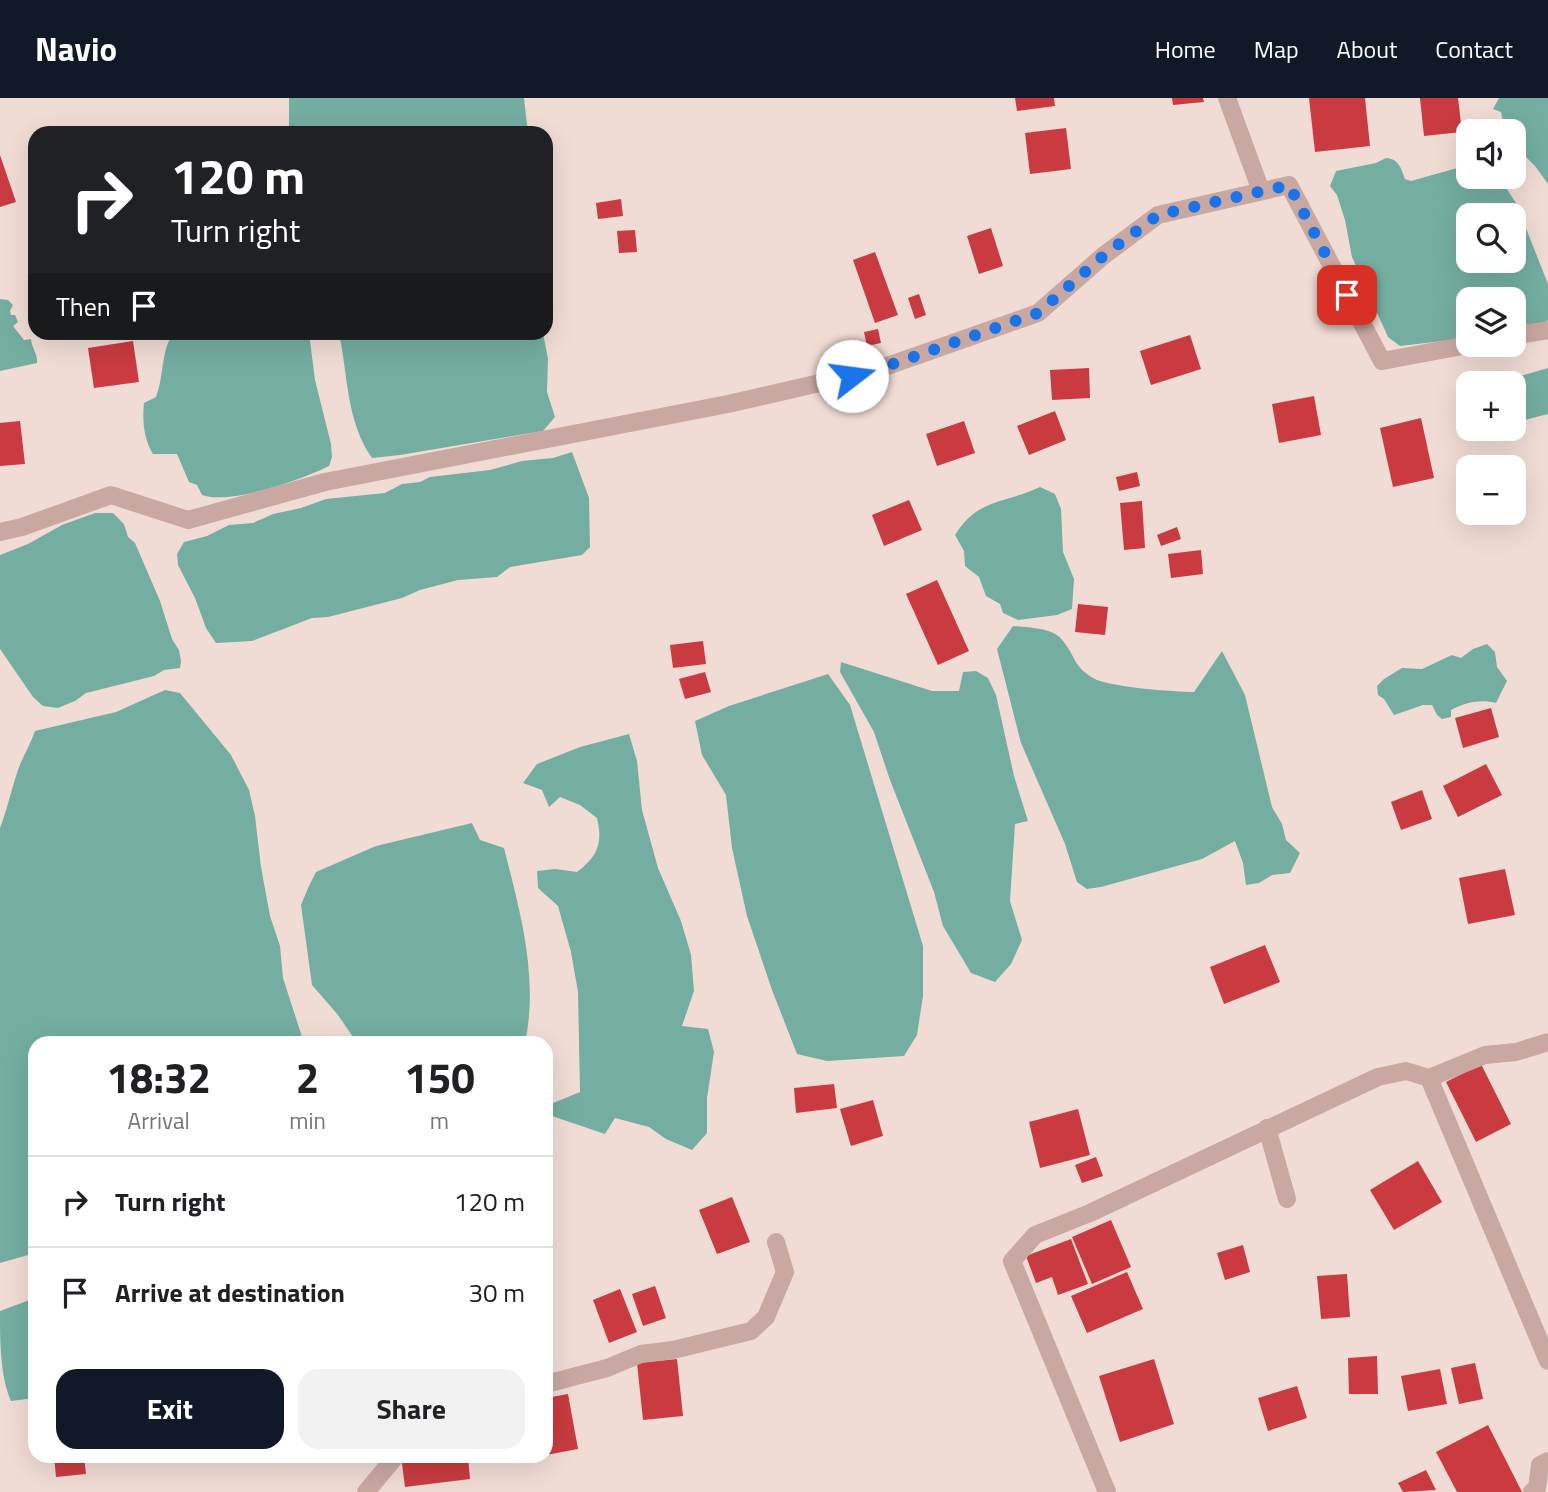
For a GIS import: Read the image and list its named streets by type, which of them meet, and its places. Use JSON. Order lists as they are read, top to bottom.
{
  "page": {
    "header": "Navio",
    "nav": [
      "Home",
      "Map",
      "About",
      "Contact"
    ],
    "map_buttons": ["+", "−"],
    "turn": ["120 m", "Turn right"],
    "then": "Then",
    "eta": [
      "18:32",
      "Arrival",
      "2",
      "min",
      "150",
      "m"
    ],
    "list": [
      {
        "name": "Turn right",
        "value": "120 m"
      },
      {
        "name": "Arrive at destination",
        "value": "30 m"
      }
    ],
    "buttons": ["Exit", "Share"]
  }
}
